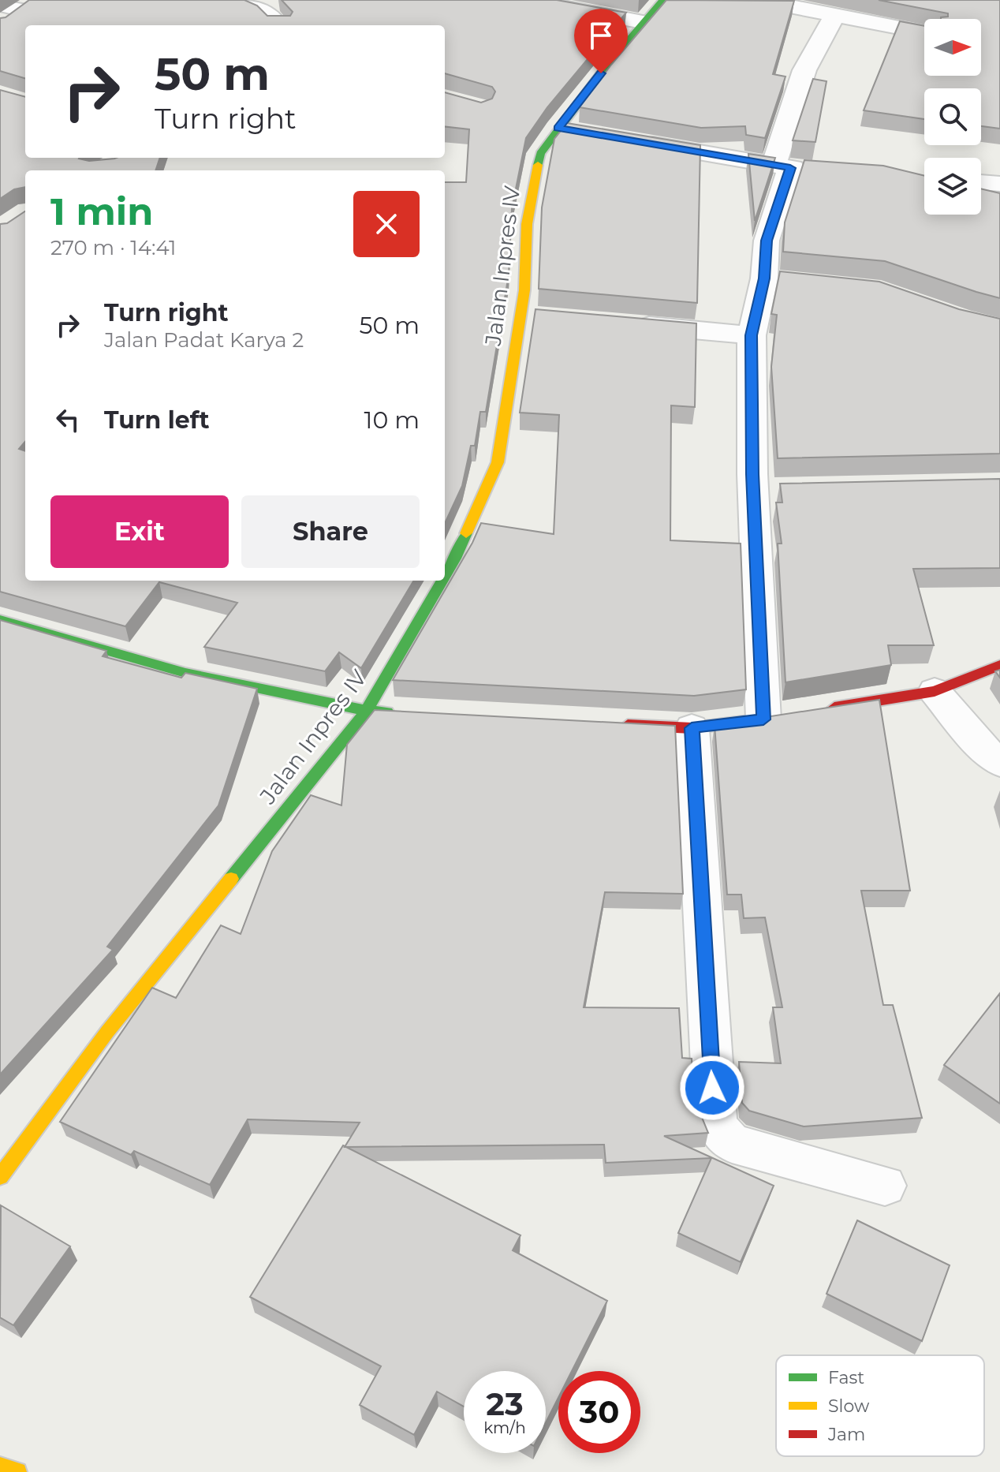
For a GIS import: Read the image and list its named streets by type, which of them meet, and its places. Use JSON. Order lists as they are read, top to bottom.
{
  "streets": {
    "main road": ["Jalan Inpres IV"]
  },
  "legend": ["Fast", "Slow", "Jam"],
  "north": "right",
  "page": {
    "turn": ["50 m", "Turn right"],
    "heading": ["1 min", "270 m · 14:41"],
    "list": [
      {
        "name": "Turn right",
        "note": "Jalan Padat Karya 2",
        "value": "50 m"
      },
      {
        "name": "Turn left",
        "value": "10 m"
      }
    ],
    "buttons": ["Exit", "Share"],
    "speed": "23 km/h",
    "limit": "30"
  }
}
